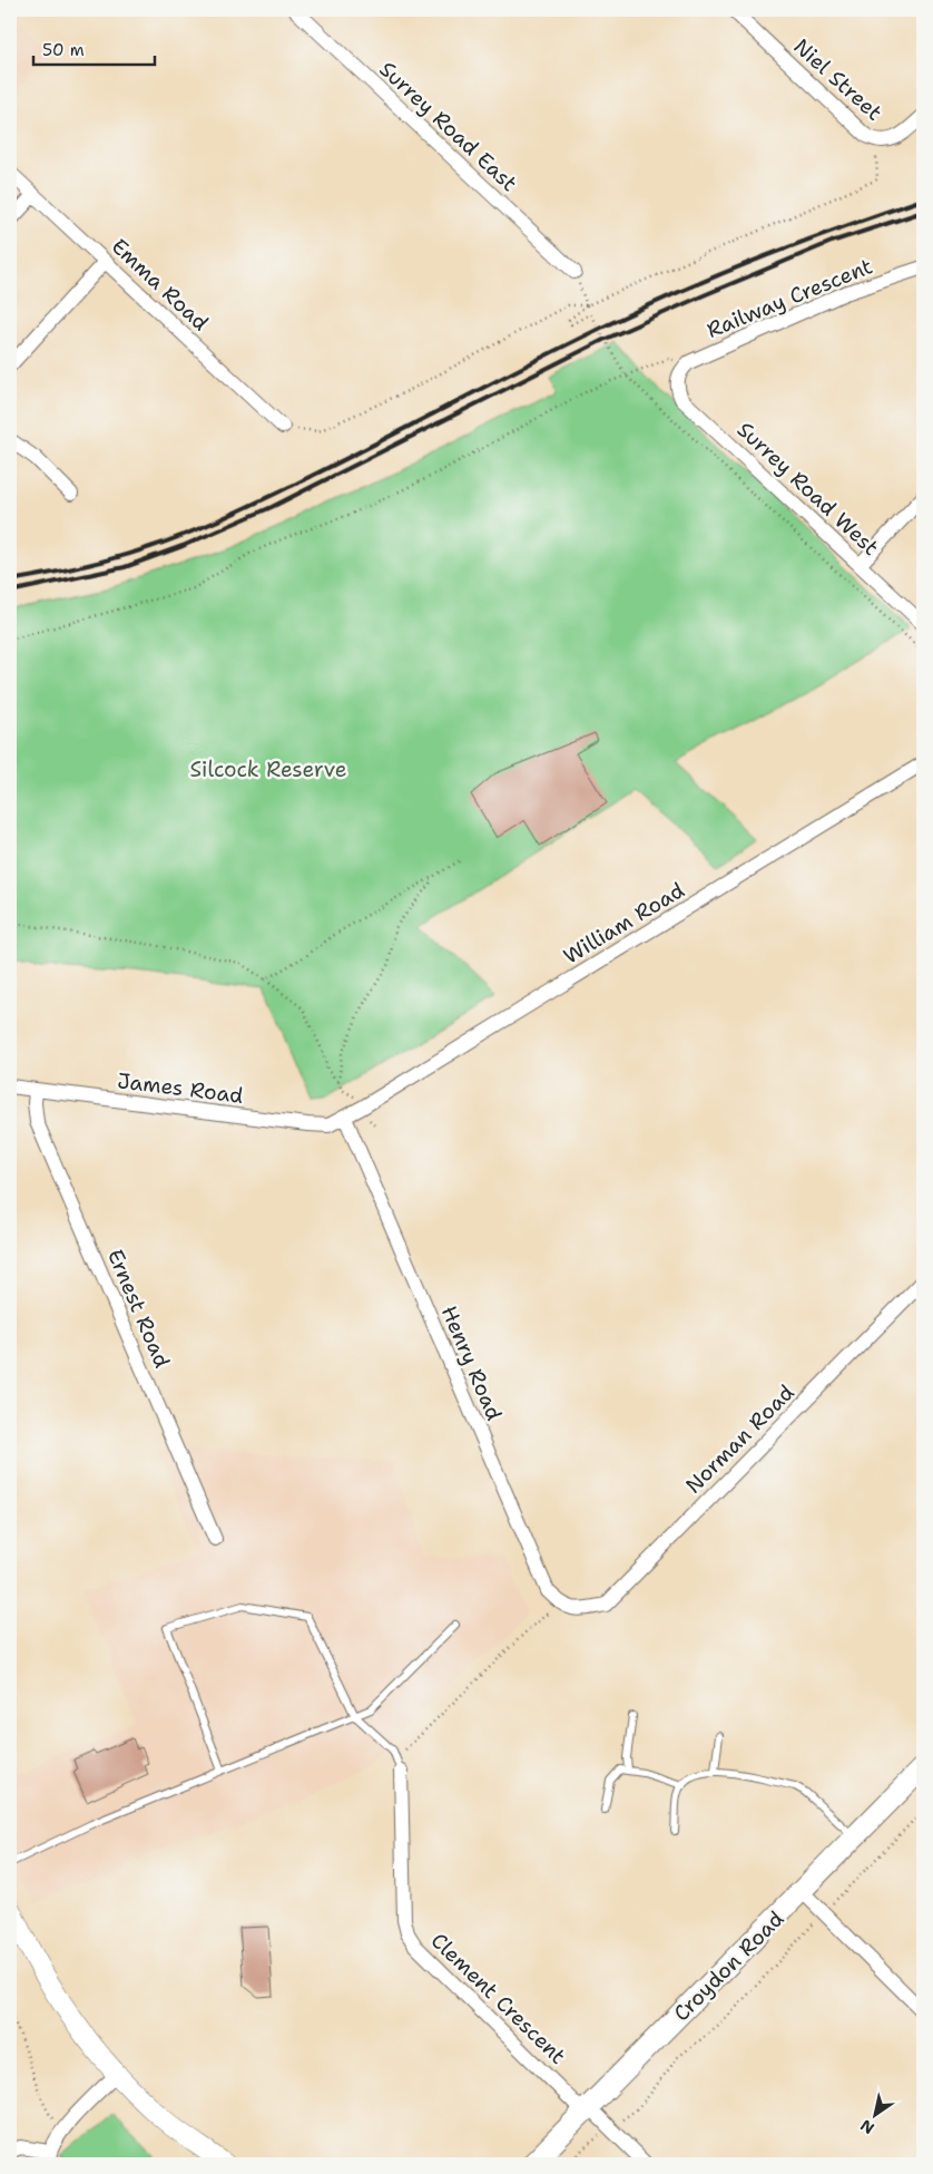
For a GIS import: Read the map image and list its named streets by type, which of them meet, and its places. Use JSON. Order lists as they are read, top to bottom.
{
  "streets": {
    "main road": ["Croydon Road"],
    "street": [
      "Niel Street",
      "Surrey Road East",
      "Emma Road",
      "Railway Crescent",
      "Surrey Road West",
      "William Road",
      "James Road",
      "Ernest Road",
      "Henry Road",
      "Norman Road",
      "Clement Crescent"
    ]
  },
  "crossings": [
    ["Railway Crescent", "Surrey Road West"],
    ["William Road", "James Road"],
    ["William Road", "Henry Road"],
    ["James Road", "Ernest Road"],
    ["James Road", "Henry Road"],
    ["Henry Road", "Norman Road"],
    ["Croydon Road", "Clement Crescent"]
  ],
  "parks": ["Silcock Reserve"],
  "scale_bar": "50 m",
  "north": "bottom left"
}
